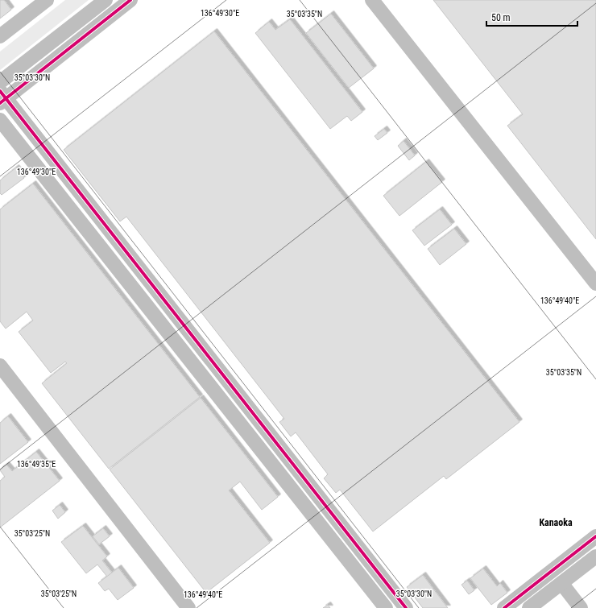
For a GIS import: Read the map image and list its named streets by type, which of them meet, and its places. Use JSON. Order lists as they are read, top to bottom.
{
  "districts": ["Kanaoka"],
  "scale_bar": "50 m",
  "coordinates": [
    "136°49'30\"E",
    "35°03'35\"N",
    "35°03'30\"N",
    "136°49'40\"E",
    "136°49'35\"E",
    "35°03'25\"N"
  ]
}
